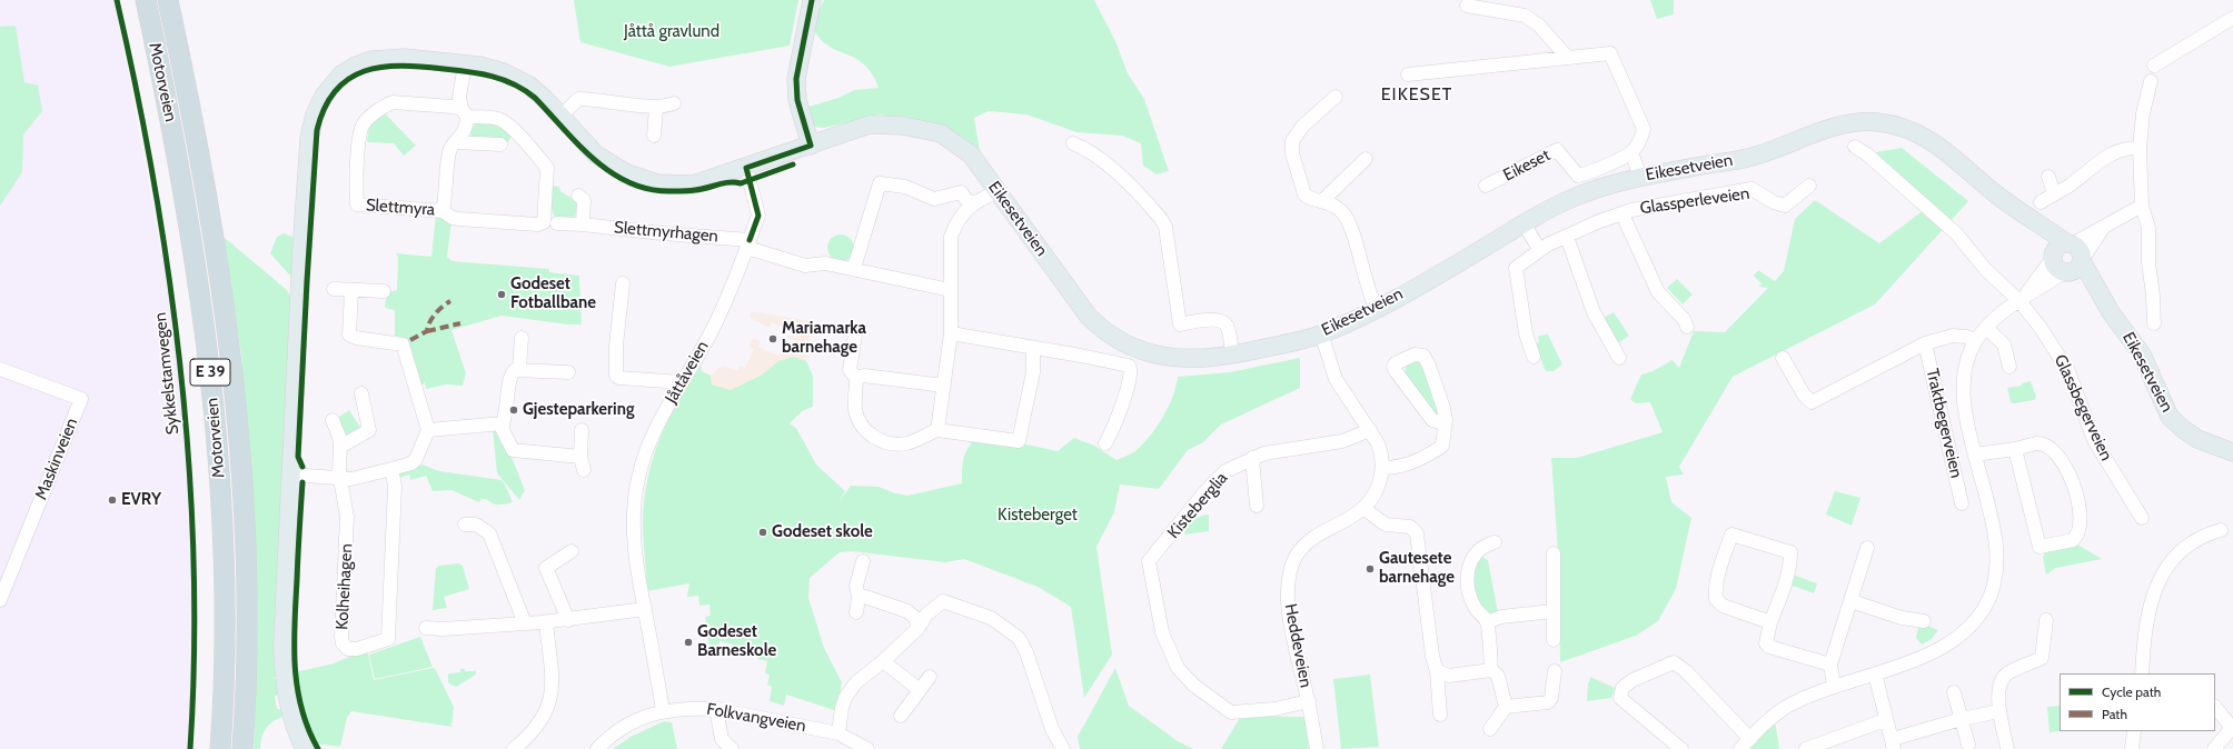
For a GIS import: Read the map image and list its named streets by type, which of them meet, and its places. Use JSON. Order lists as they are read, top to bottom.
{
  "streets": {
    "highway": ["Motorveien", "E 39"],
    "main road": ["Eikesetveien"],
    "street": [
      "Eikeset",
      "Glassperleveien",
      "Slettmyra",
      "Slettmyrhagen",
      "Jåttåveien",
      "Glassbegerveien",
      "Traktbegerveien",
      "Maskinveien",
      "Kisteberglia",
      "Kolheihagen",
      "Heddeveien",
      "Folkvangveien"
    ],
    "cycle path": ["Sykkelstamvegen"]
  },
  "crossings": [
    ["Eikesetveien", "Slettmyra"],
    ["Eikesetveien", "Jåttåveien"],
    ["Eikesetveien", "Heddeveien"],
    ["Slettmyrhagen", "Jåttåveien"],
    ["Jåttåveien", "Folkvangveien"],
    ["Kisteberglia", "Heddeveien"]
  ],
  "districts": ["EIKESET"],
  "parks": ["Jåttå gravlund", "Kisteberget"],
  "places": [
    "Godeset Fotballbane",
    "Mariamarka barnehage",
    "Gjesteparkering",
    "EVRY",
    "Godeset skole",
    "Gautesete barnehage",
    "Godeset Barneskole"
  ],
  "legend": ["Cycle path", "Path"]
}
